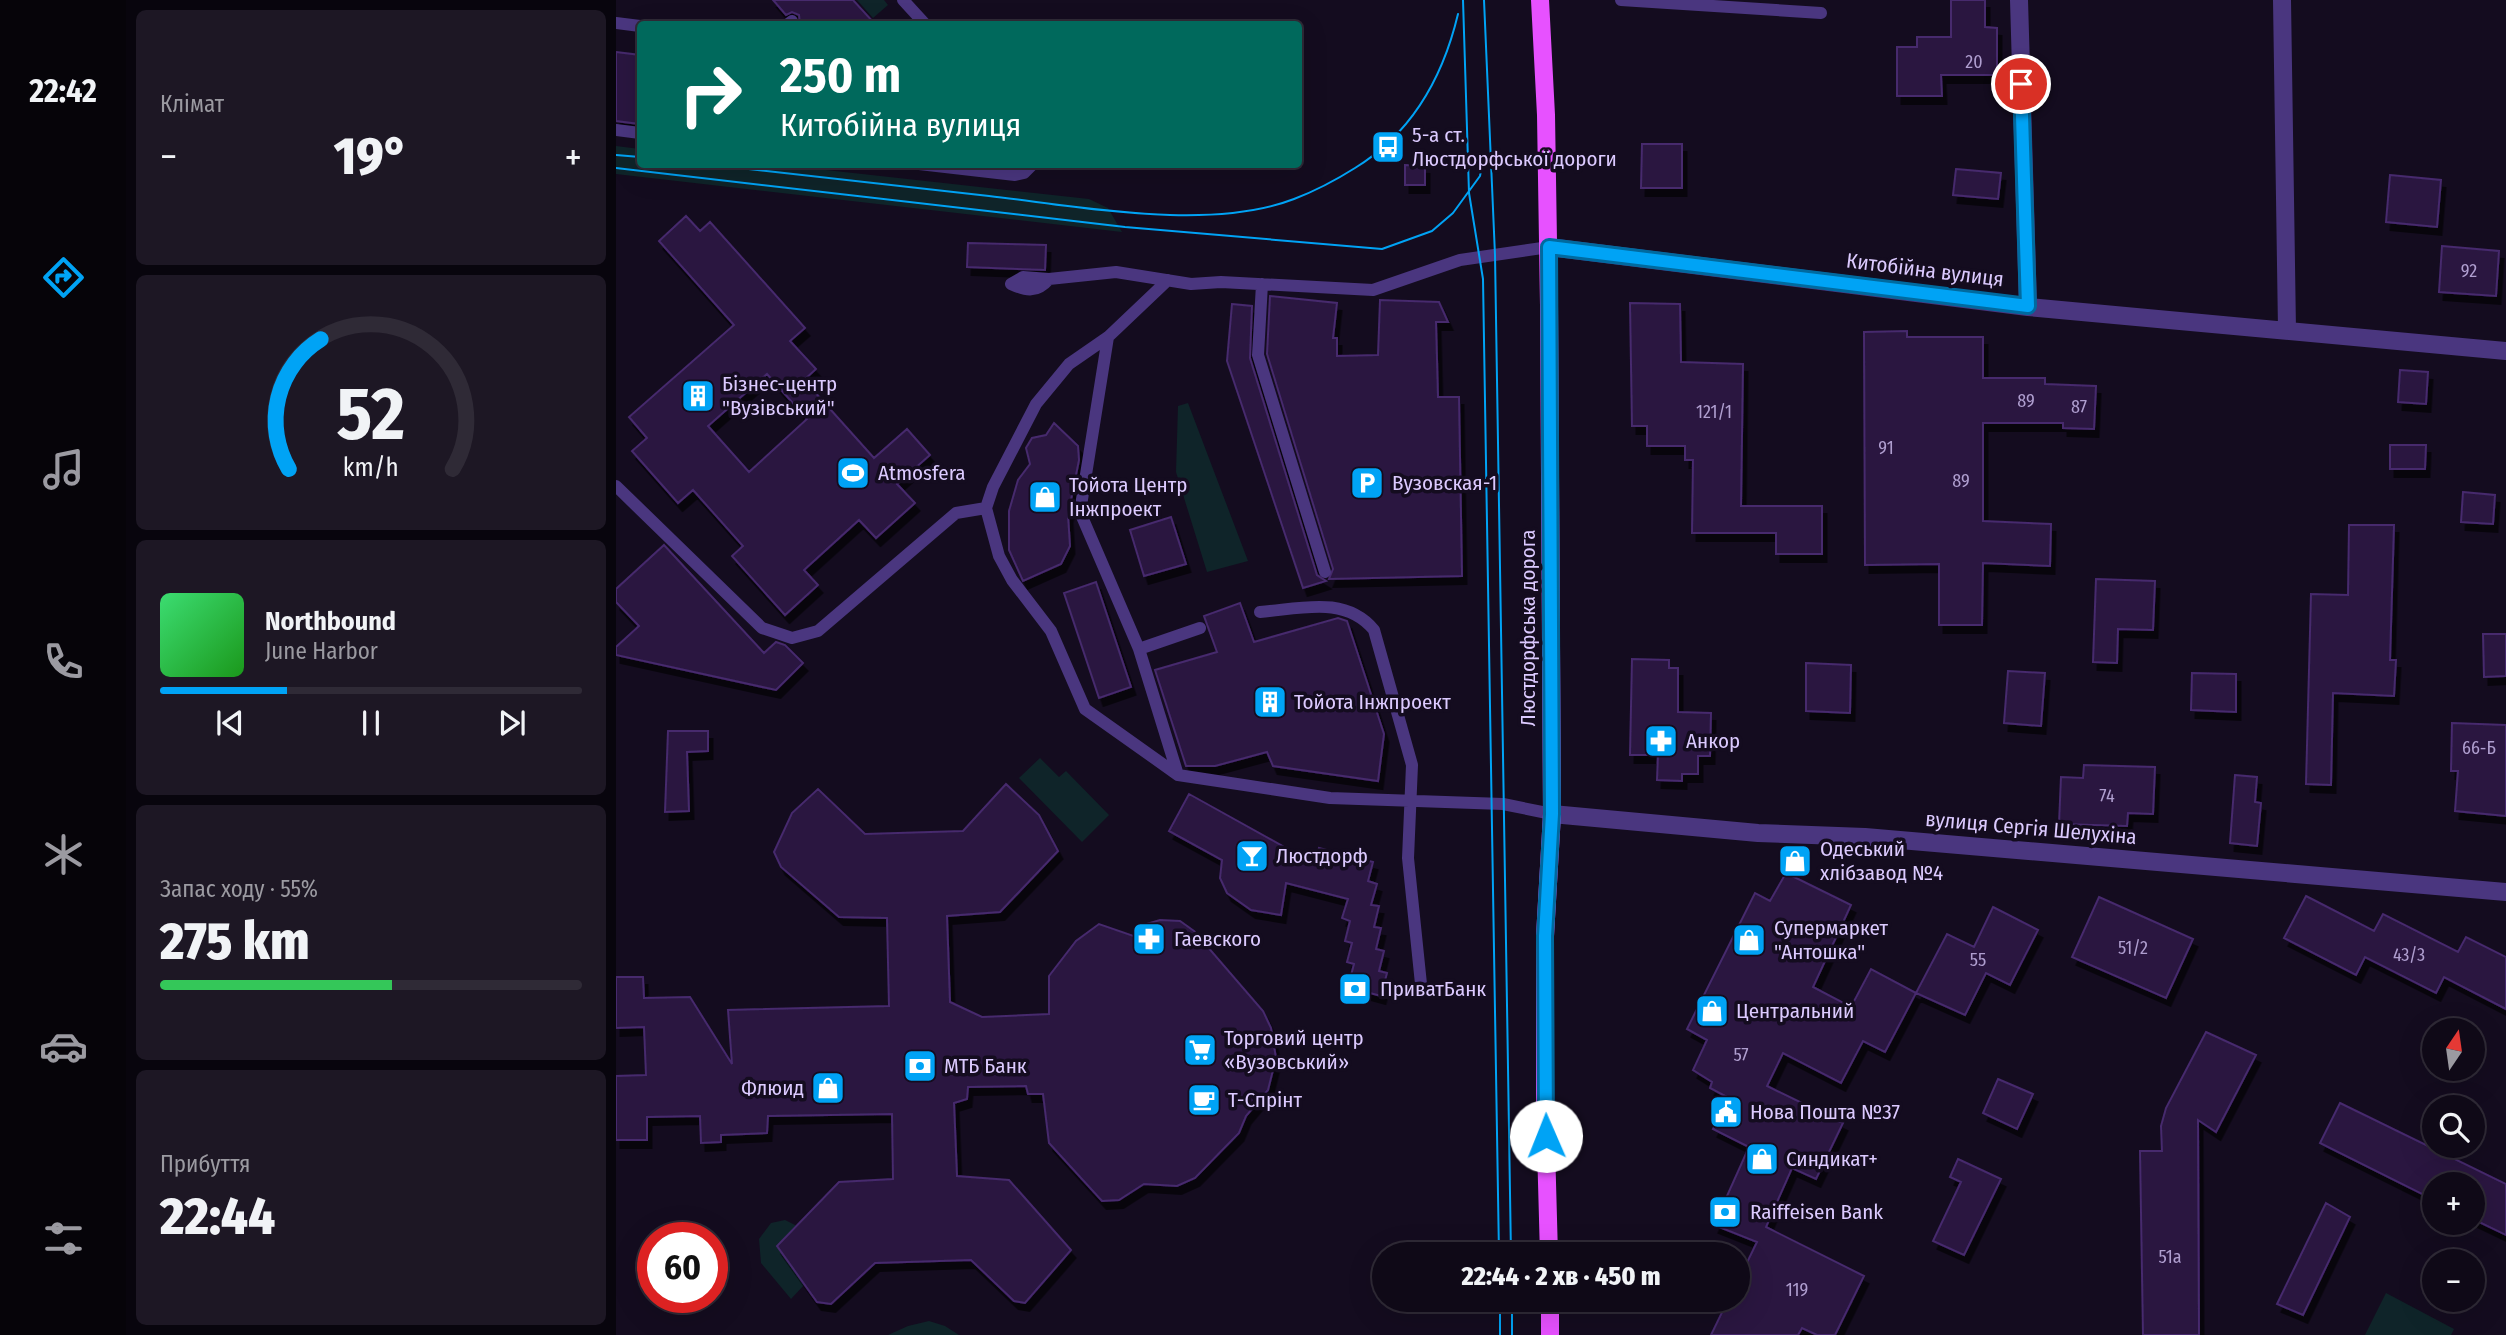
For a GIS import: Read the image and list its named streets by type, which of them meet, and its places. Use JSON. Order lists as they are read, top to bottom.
{
  "streets": {
    "main road": ["Люстдорфська дорога"],
    "street": ["Китобійна вулиця", "вулиця Сергія Шелухіна"]
  },
  "crossings": [
    ["Китобійна вулиця", "Люстдорфська дорога"],
    ["Люстдорфська дорога", "вулиця Сергія Шелухіна"]
  ],
  "places": {
    "bus stop": ["5-а ст. Люстдорфської дороги"],
    "building": ["Бізнес-центр \"Вузівський\"", "Тойота Інжпроект"],
    "sports": ["Atmosfera"],
    "parking": ["Вузовская-1"],
    "shop": [
      "Тойота Центр Інжпроект",
      "Одеський хлібзавод №4",
      "Супермаркет \"Антошка\"",
      "Центральний",
      "Флюид",
      "Синдикат+"
    ],
    "pharmacy": ["Анкор", "Гаевского"],
    "bar": ["Люстдорф"],
    "bank": ["ПриватБанк", "МТБ Банк", "Raiffeisen Bank"],
    "supermarket": ["Торговий центр «Вузовський»"],
    "cafe": ["Т-Спрінт"],
    "public building": ["Нова Пошта №37"]
  },
  "house_numbers": [
    "20",
    "92",
    "89",
    "87",
    "121/1",
    "91",
    "89",
    "66-Б",
    "74",
    "51/2",
    "43/3",
    "55",
    "57",
    "51а",
    "119"
  ],
  "north": "top",
  "page": {
    "tabs": "22:42",
    "tile": [
      "Клімат",
      ["Запас ходу · 55%", "275 km"],
      ["Прибуття", "22:44"]
    ],
    "turn": ["250 m", "Китобійна вулиця"],
    "heat": ["−", "19°", "+"],
    "song": ["Northbound", "June Harbor"],
    "map_buttons": ["+", "−"],
    "limit": "60",
    "trip": "22:44 · 2 хв · 450 m",
    "gauge": ["52", "km/h"]
  }
}
